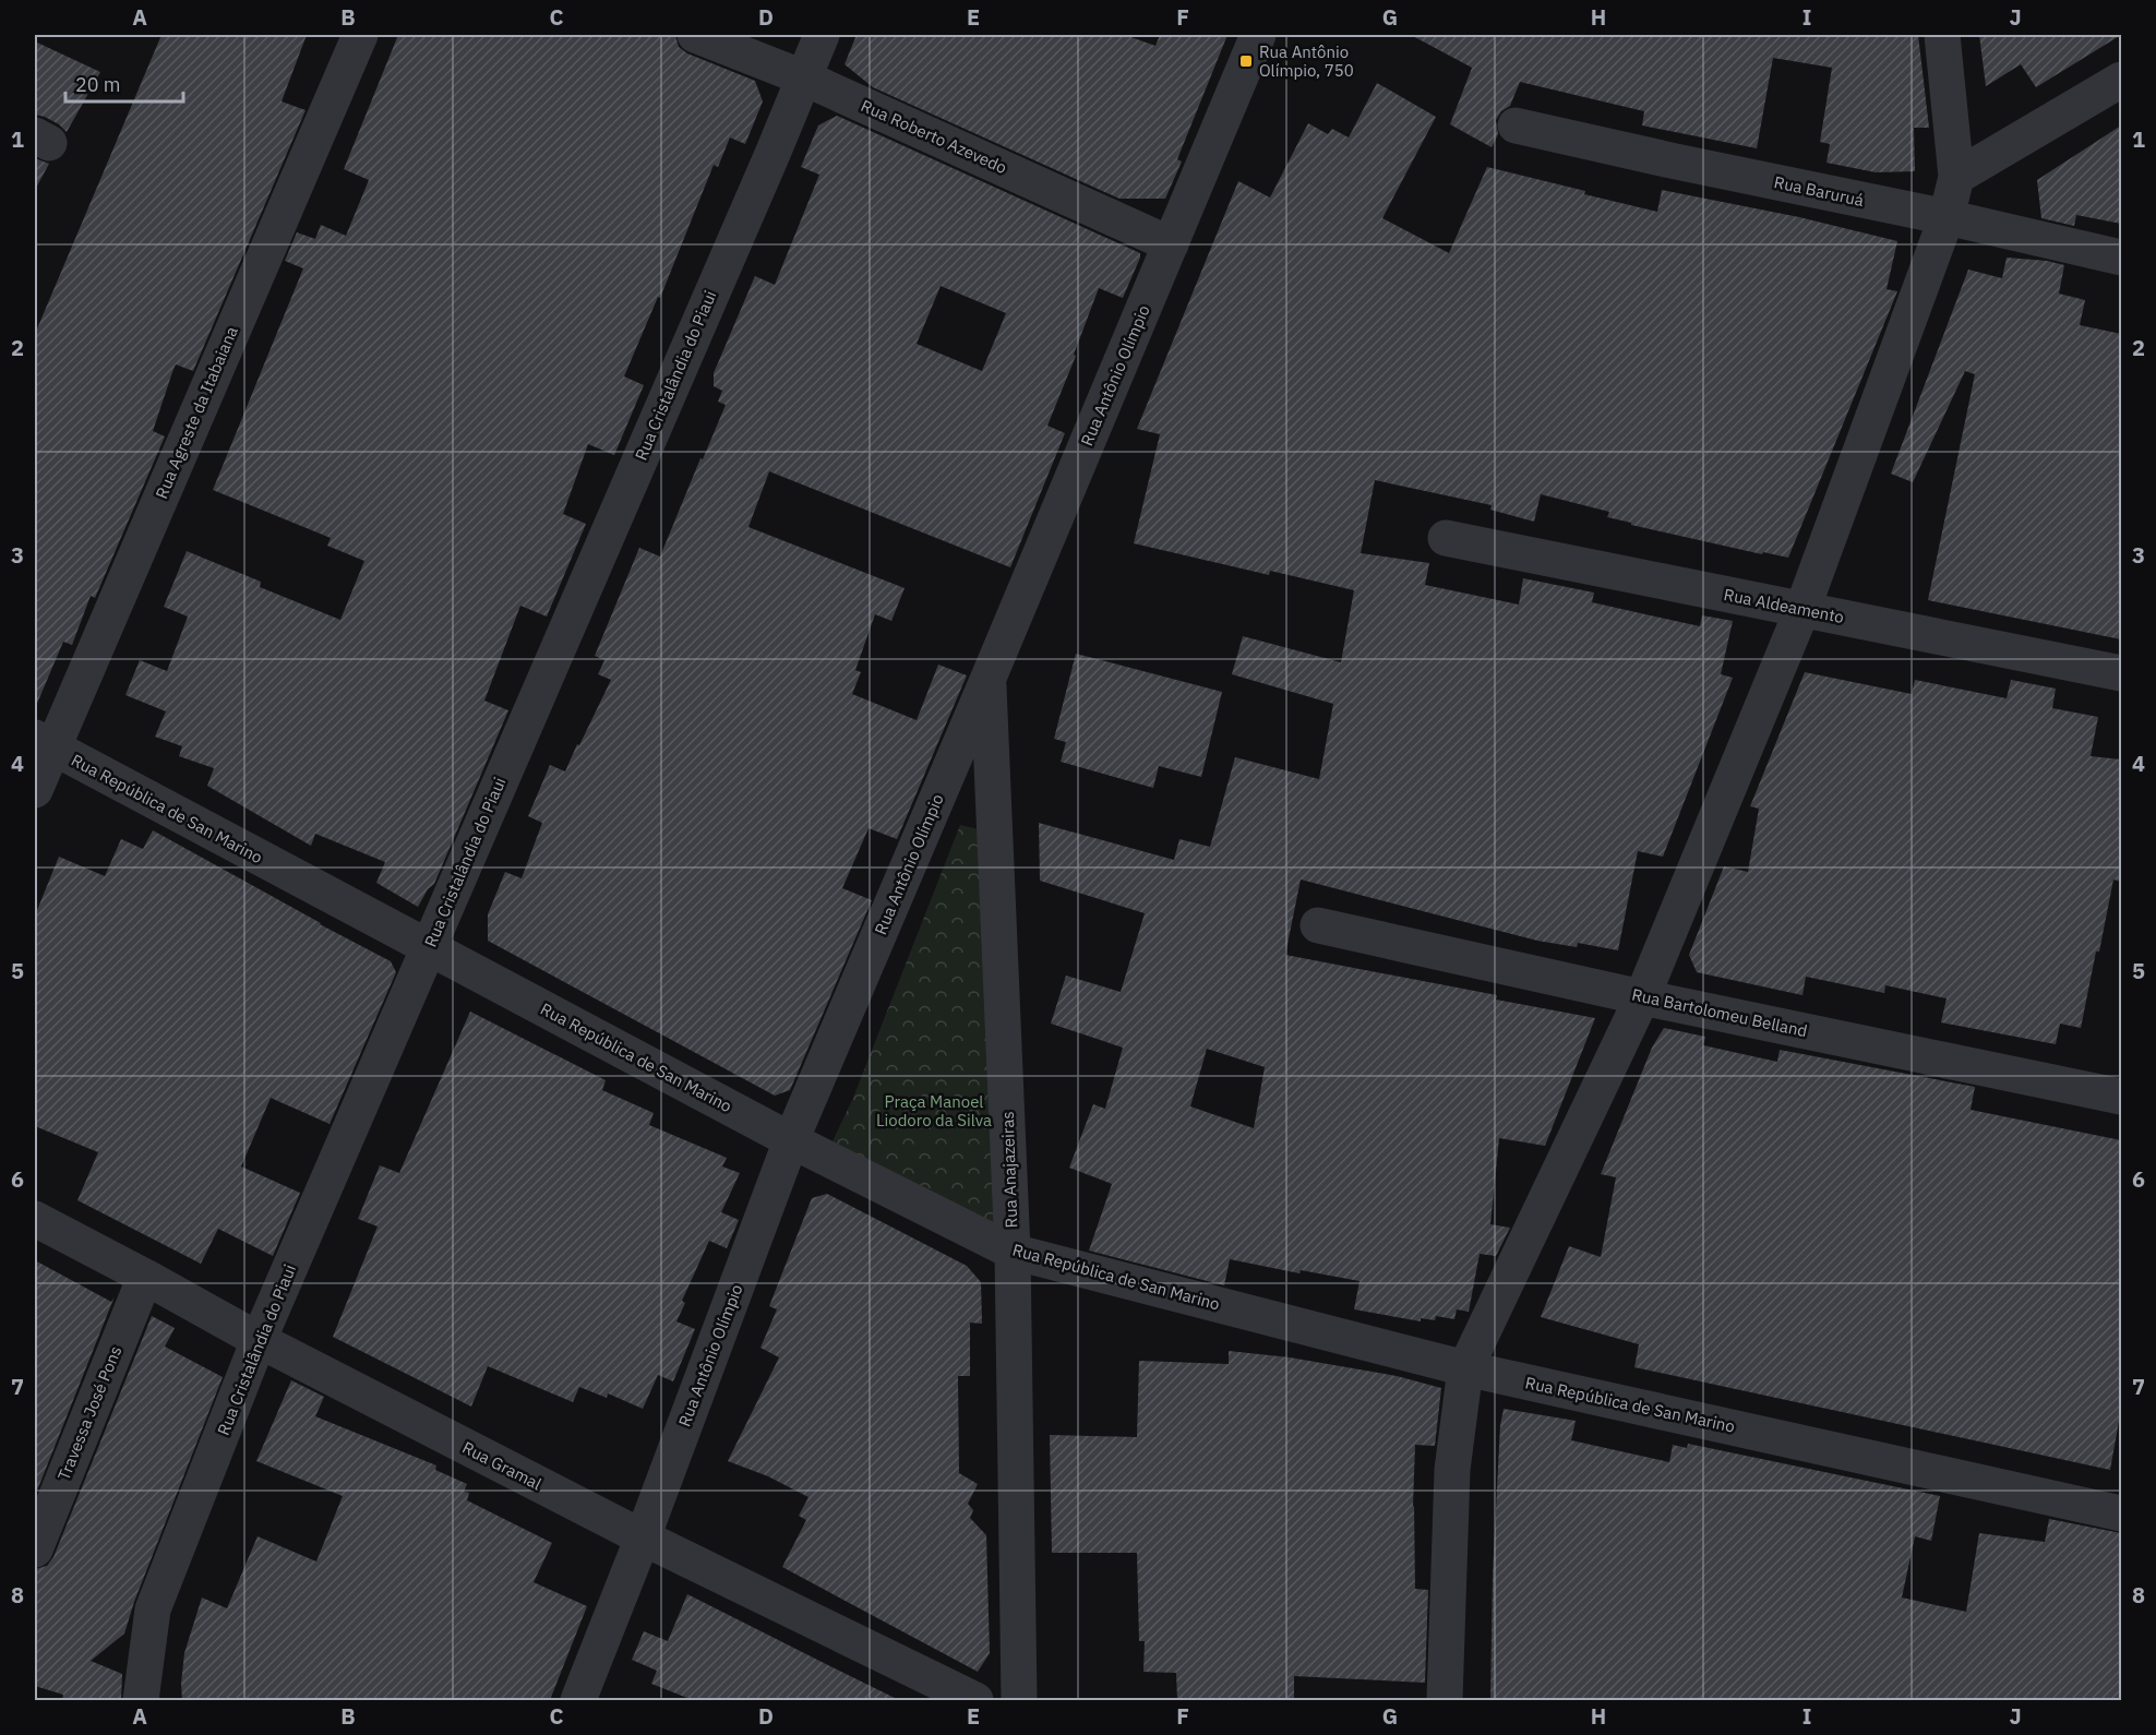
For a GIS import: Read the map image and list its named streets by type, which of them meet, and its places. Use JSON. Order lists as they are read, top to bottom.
{
  "streets": {
    "street": [
      "Rua Roberto Azevedo",
      "Rua Baruruá",
      "Rua Cristalândia do Piaui",
      "Rua Antônio Olímpio",
      "Rua Agreste da Itabaiana",
      "Rua Aldeamento",
      "Rua República de San Marino",
      "Rua Bartolomeu Belland",
      "Rua Anajazeiras",
      "Travessa José Pons",
      "Rua Gramal"
    ]
  },
  "crossings": [
    ["Rua Roberto Azevedo", "Rua Cristalândia do Piaui"],
    ["Rua Roberto Azevedo", "Rua Antônio Olímpio"],
    ["Rua Cristalândia do Piaui", "Rua República de San Marino"],
    ["Rua Cristalândia do Piaui", "Rua Gramal"],
    ["Rua Antônio Olímpio", "Rua República de San Marino"],
    ["Rua Antônio Olímpio", "Rua Anajazeiras"],
    ["Rua Antônio Olímpio", "Rua Gramal"],
    ["Rua Agreste da Itabaiana", "Rua República de San Marino"],
    ["Rua República de San Marino", "Rua Anajazeiras"],
    ["Travessa José Pons", "Rua Gramal"]
  ],
  "parks": ["Praça Manoel Liodoro da Silva"],
  "places": {
    "transit": ["Rua Antônio Olímpio, 750"]
  },
  "scale_bar": "20 m",
  "grid": {
    "columns": [
      "A",
      "B",
      "C",
      "D",
      "E",
      "F",
      "G",
      "H",
      "I",
      "J"
    ],
    "rows": [
      "1",
      "2",
      "3",
      "4",
      "5",
      "6",
      "7",
      "8"
    ]
  }
}
